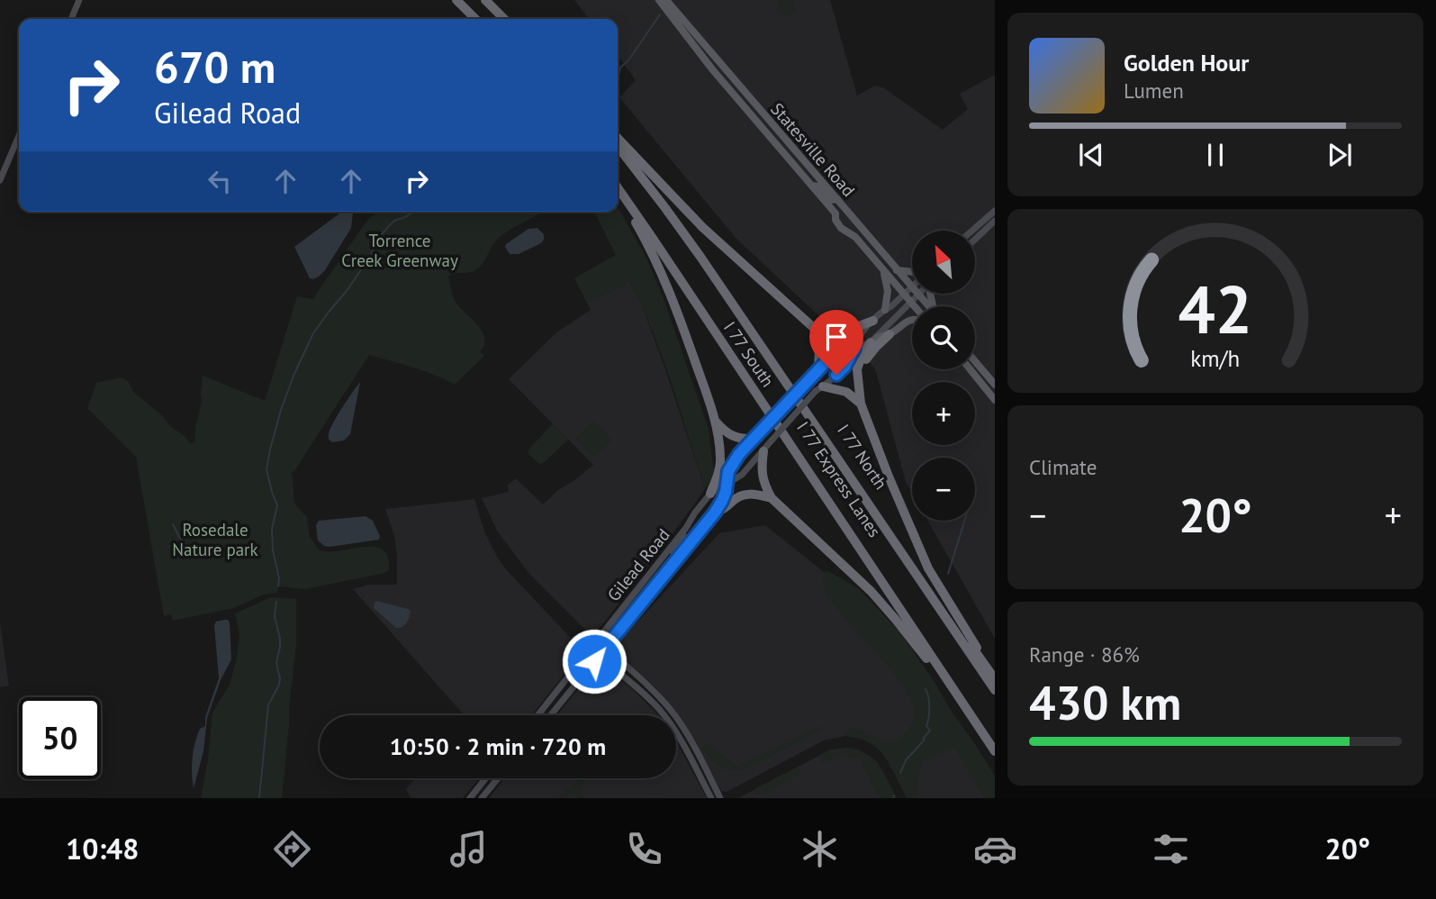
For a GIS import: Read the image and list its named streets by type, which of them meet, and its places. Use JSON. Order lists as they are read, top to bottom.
{
  "streets": {
    "highway": ["I 77 South", "I 77 North", "I 77 Express Lanes"],
    "main road": ["Statesville Road", "Gilead Road"]
  },
  "crossings": [
    ["Statesville Road", "Gilead Road"]
  ],
  "parks": ["Torrence Creek Greenway", "Rosedale Nature park"],
  "north": "top left",
  "page": {
    "turn": ["670 m", "Gilead Road"],
    "song": ["Golden Hour", "Lumen"],
    "map_buttons": ["+", "−"],
    "tile": [
      "Climate",
      ["Range · 86%", "430 km"]
    ],
    "heat": ["−", "20°", "+"],
    "limit": "50",
    "trip": "10:50 · 2 min · 720 m",
    "tabs": ["10:48", "20°"],
    "gauge": ["42", "km/h"]
  }
}
